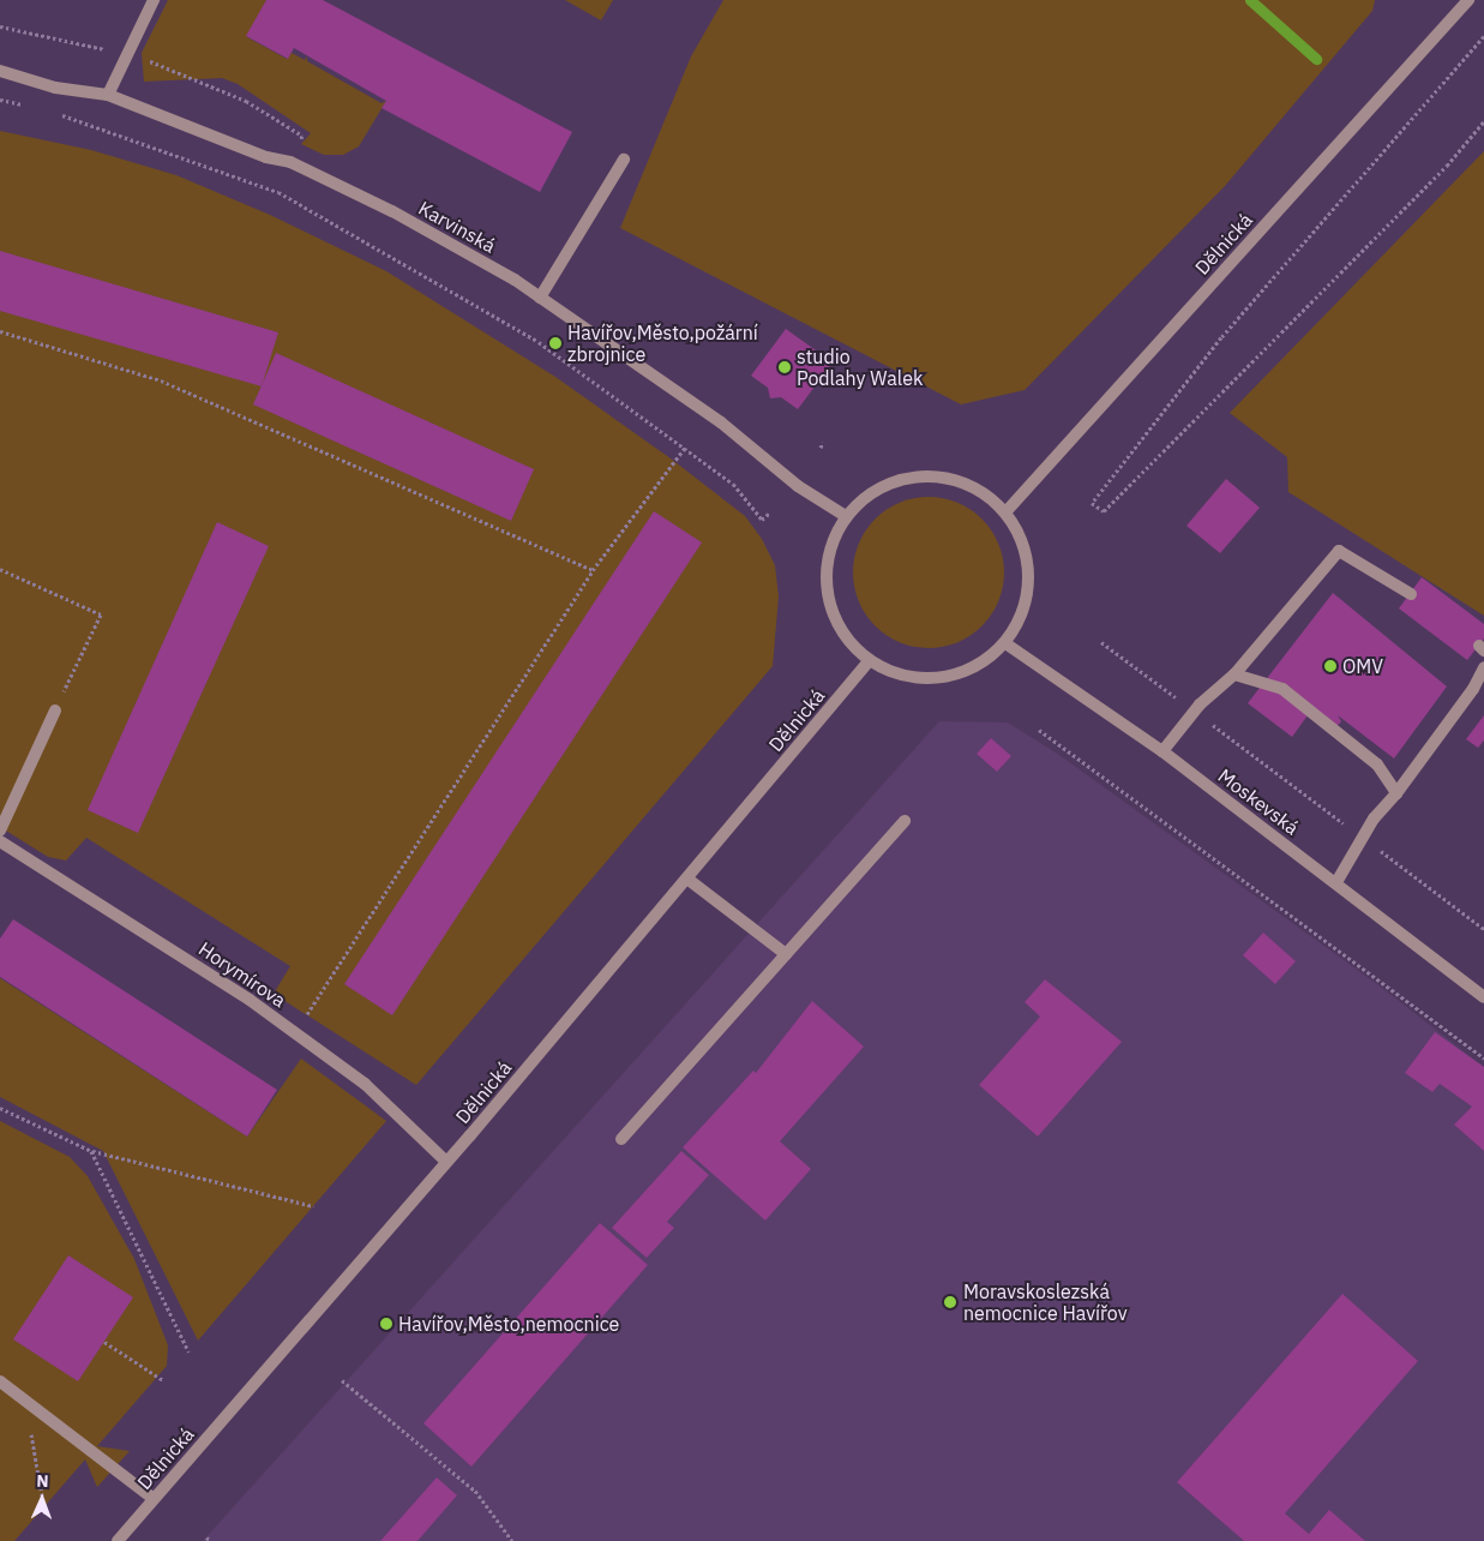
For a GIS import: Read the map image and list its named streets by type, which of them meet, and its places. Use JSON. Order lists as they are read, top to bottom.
{
  "streets": {
    "street": [
      "Karvinská",
      "Dělnická",
      "Moskevská",
      "Horymírova"
    ]
  },
  "crossings": [
    ["Karvinská", "Dělnická"],
    ["Karvinská", "Moskevská"],
    ["Dělnická", "Moskevská"],
    ["Dělnická", "Horymírova"]
  ],
  "places": [
    "Havířov,Město,požární zbrojnice",
    "studio Podlahy Walek",
    "OMV",
    "Moravskoslezská nemocnice Havířov",
    "Havířov,Město,nemocnice"
  ],
  "north": "top"
}
